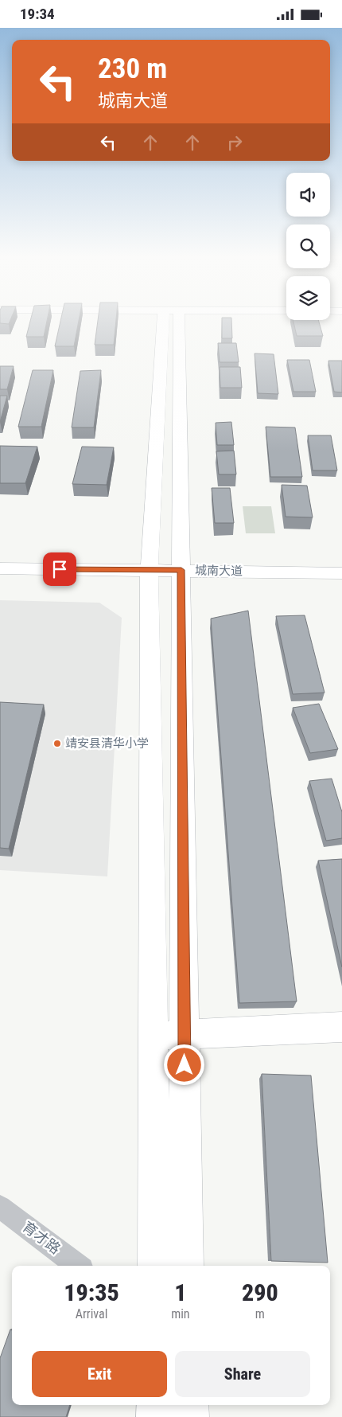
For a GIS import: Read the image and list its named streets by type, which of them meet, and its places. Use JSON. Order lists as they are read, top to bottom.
{
  "streets": {
    "main road": ["城南大道"],
    "street": ["育才路"]
  },
  "places": ["靖安县清华小学"],
  "page": {
    "status": "19:34",
    "turn": ["230 m", "城南大道"],
    "eta": [
      "19:35",
      "Arrival",
      "1",
      "min",
      "290",
      "m"
    ],
    "buttons": ["Exit", "Share"]
  }
}
